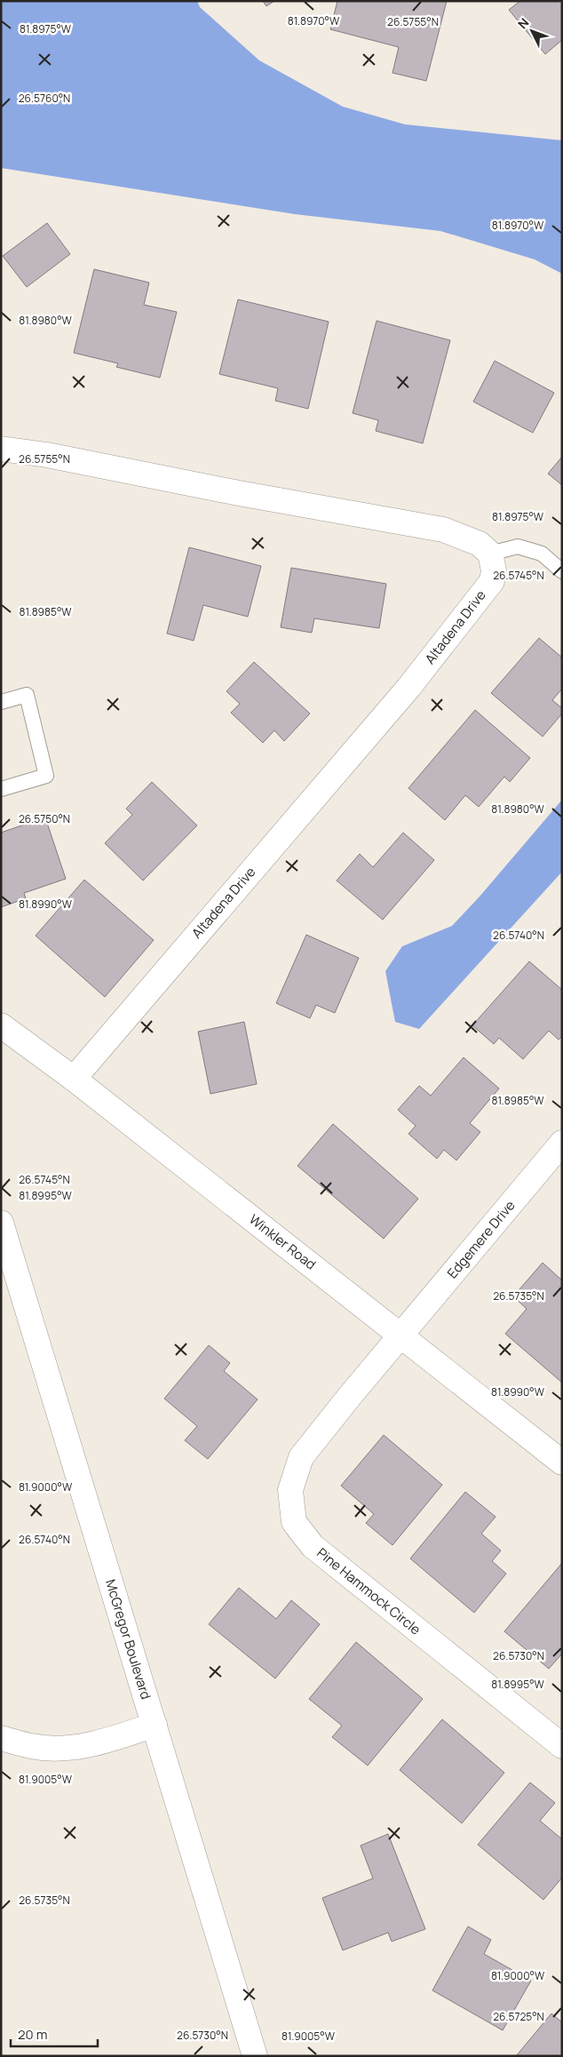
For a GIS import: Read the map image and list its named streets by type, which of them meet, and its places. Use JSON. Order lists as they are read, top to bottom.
{
  "streets": {
    "street": [
      "Altadena Drive",
      "Edgemere Drive",
      "Winkler Road",
      "Pine Hammock Circle",
      "McGregor Boulevard"
    ]
  },
  "crossings": [
    ["Altadena Drive", "Winkler Road"],
    ["Edgemere Drive", "Winkler Road"],
    ["Edgemere Drive", "Pine Hammock Circle"],
    ["Winkler Road", "Pine Hammock Circle"]
  ],
  "scale_bar": "20 m",
  "north": "top left",
  "coordinates": [
    "81.8970°W",
    "26.5755°N",
    "81.8975°W",
    "26.5760°N",
    "81.8980°W",
    "26.5745°N",
    "81.8985°W",
    "26.5750°N",
    "81.8990°W",
    "26.5740°N",
    "81.8995°W",
    "26.5735°N",
    "81.9000°W",
    "26.5730°N",
    "81.9005°W",
    "26.5725°N"
  ]
}
